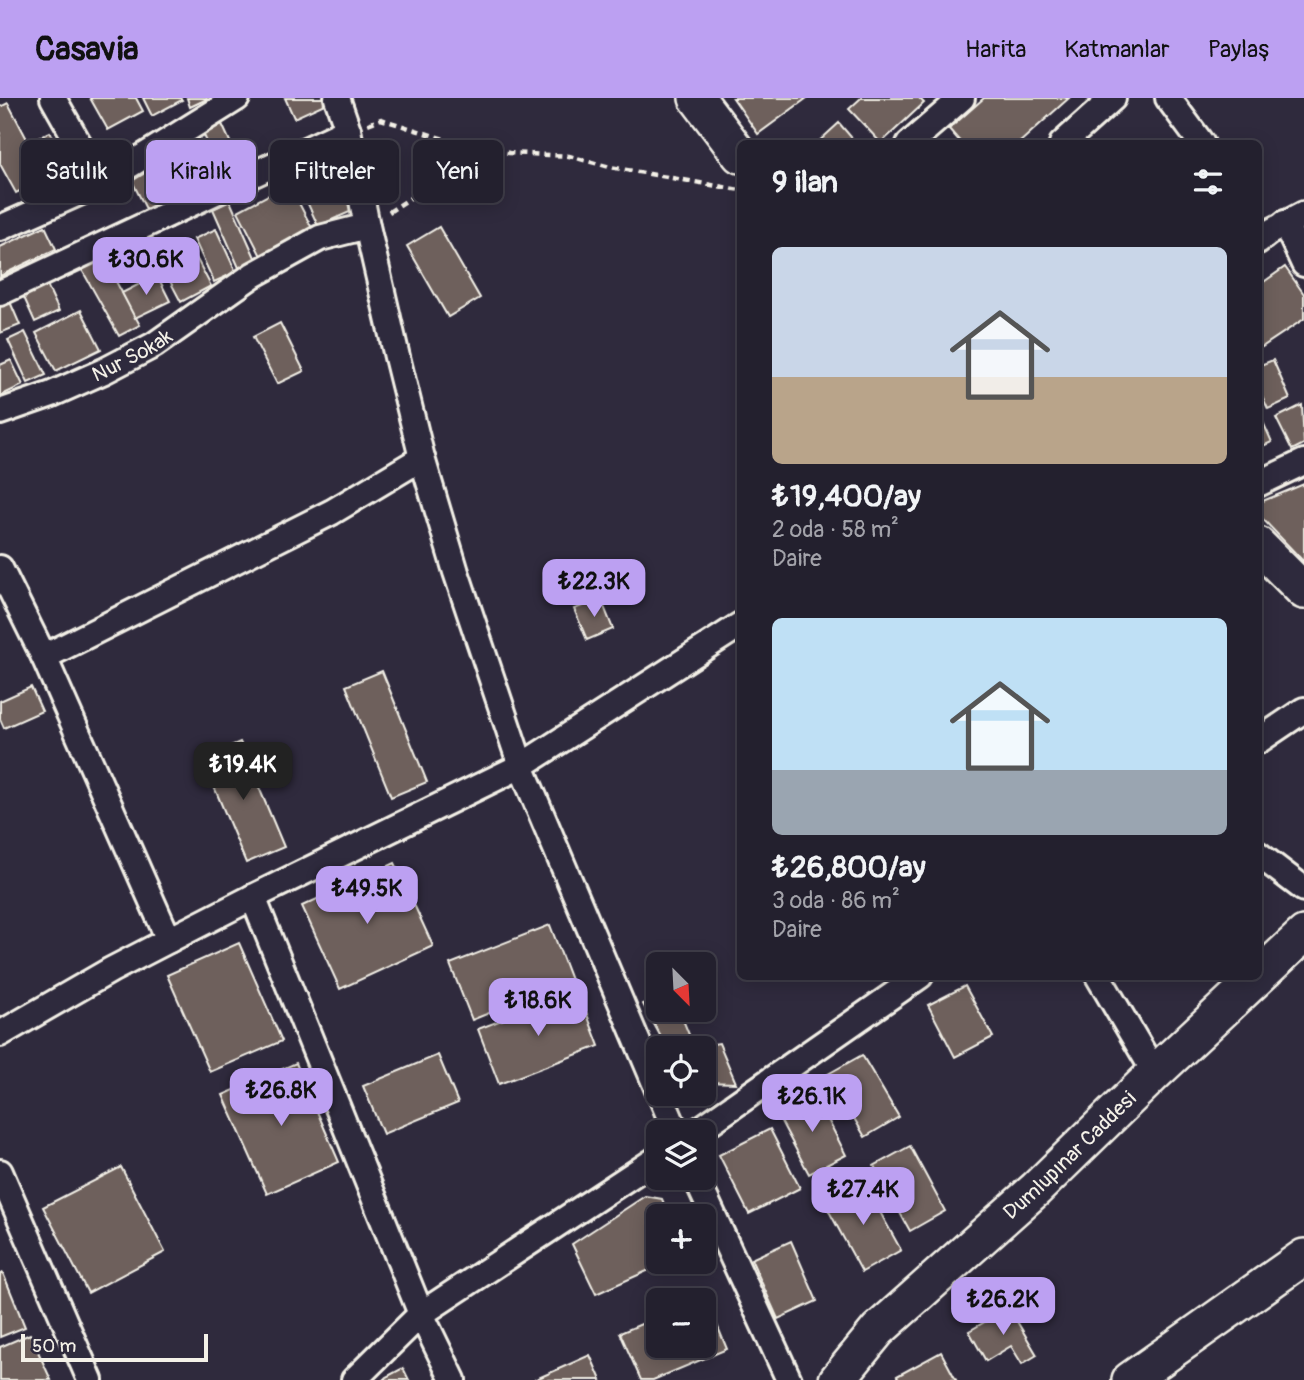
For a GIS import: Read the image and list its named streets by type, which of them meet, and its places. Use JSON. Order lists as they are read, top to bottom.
{
  "streets": {
    "street": ["Nur Sokak", "Dumlupınar Caddesi"]
  },
  "scale_bar": "50 m",
  "north": "bottom right",
  "page": {
    "header": "Casavia",
    "nav": ["Harita", "Katmanlar", "Paylaş"],
    "chip": [
      "Satılık",
      "Kiralık",
      "Filtreler",
      "Yeni"
    ],
    "heading": "9 ilan",
    "list": [
      {
        "name": "₺19,400/ay",
        "note": "2 oda · 58 m² · Daire"
      },
      {
        "name": "₺26,800/ay",
        "note": "3 oda · 86 m² · Daire"
      }
    ],
    "price": [
      "₺30.6K",
      "₺22.3K",
      "₺19.4K",
      "₺49.5K",
      "₺18.6K",
      "₺26.8K",
      "₺26.1K",
      "₺27.4K",
      "₺26.2K"
    ],
    "map_buttons": ["+", "−"],
    "scale": "50 m"
  }
}
